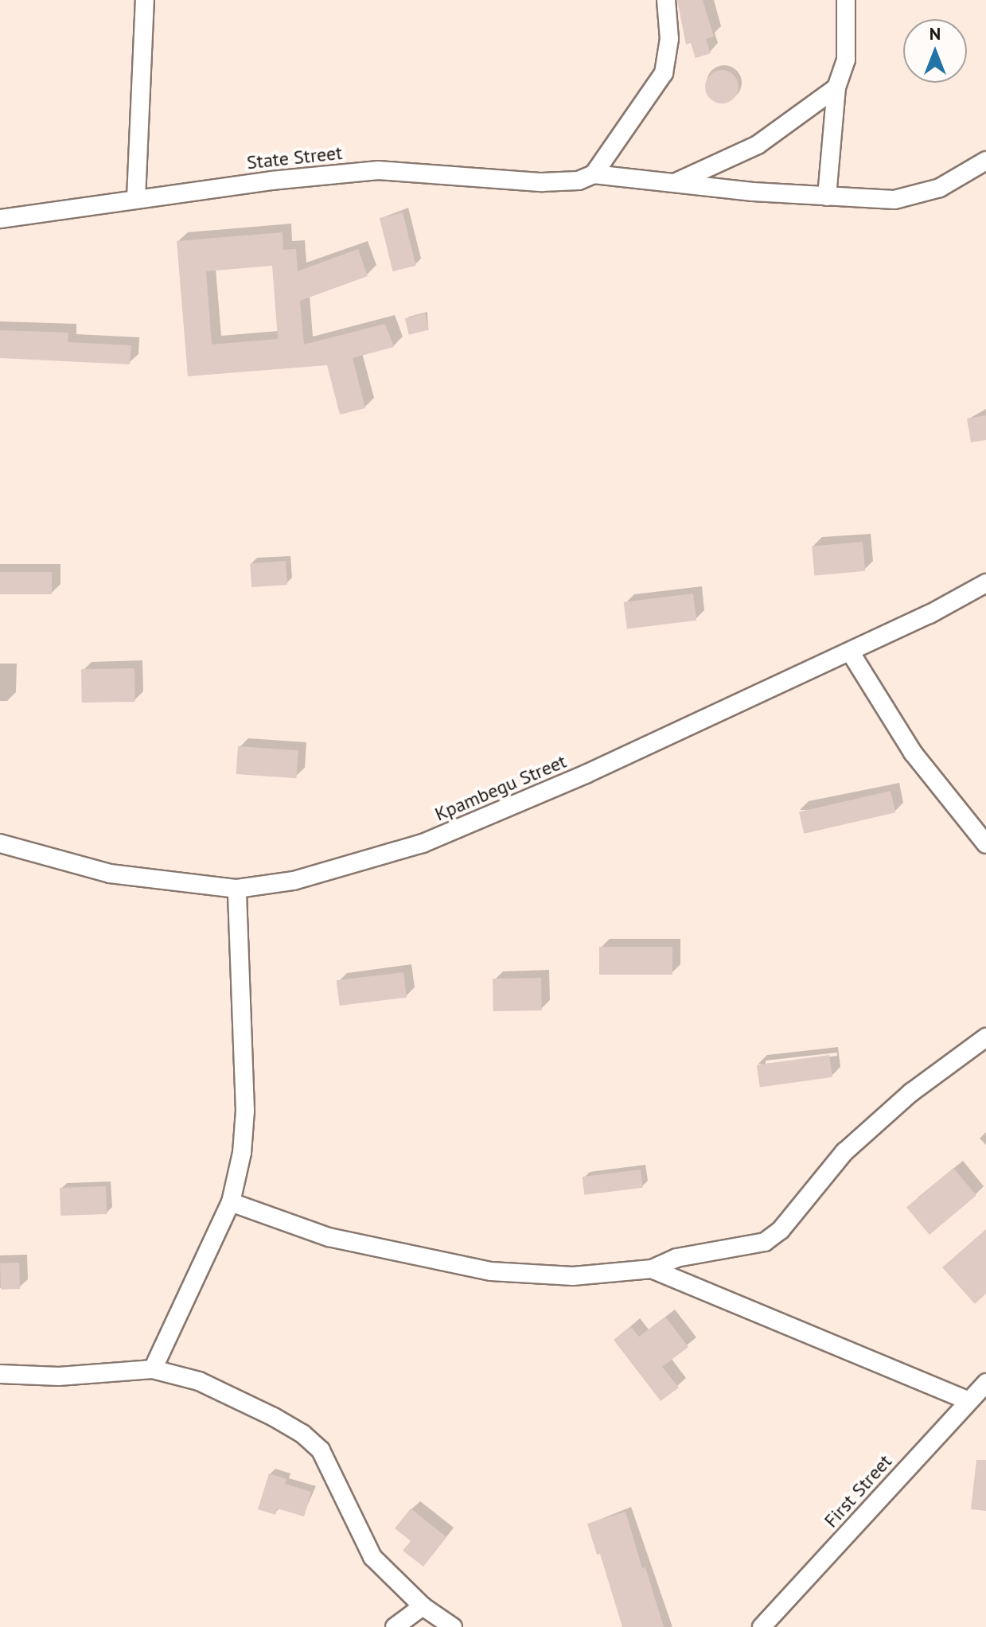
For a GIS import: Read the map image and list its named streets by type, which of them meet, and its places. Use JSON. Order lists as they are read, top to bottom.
{
  "streets": {
    "street": ["State Street", "Kpambegu Street", "First Street"]
  },
  "north": "top"
}
